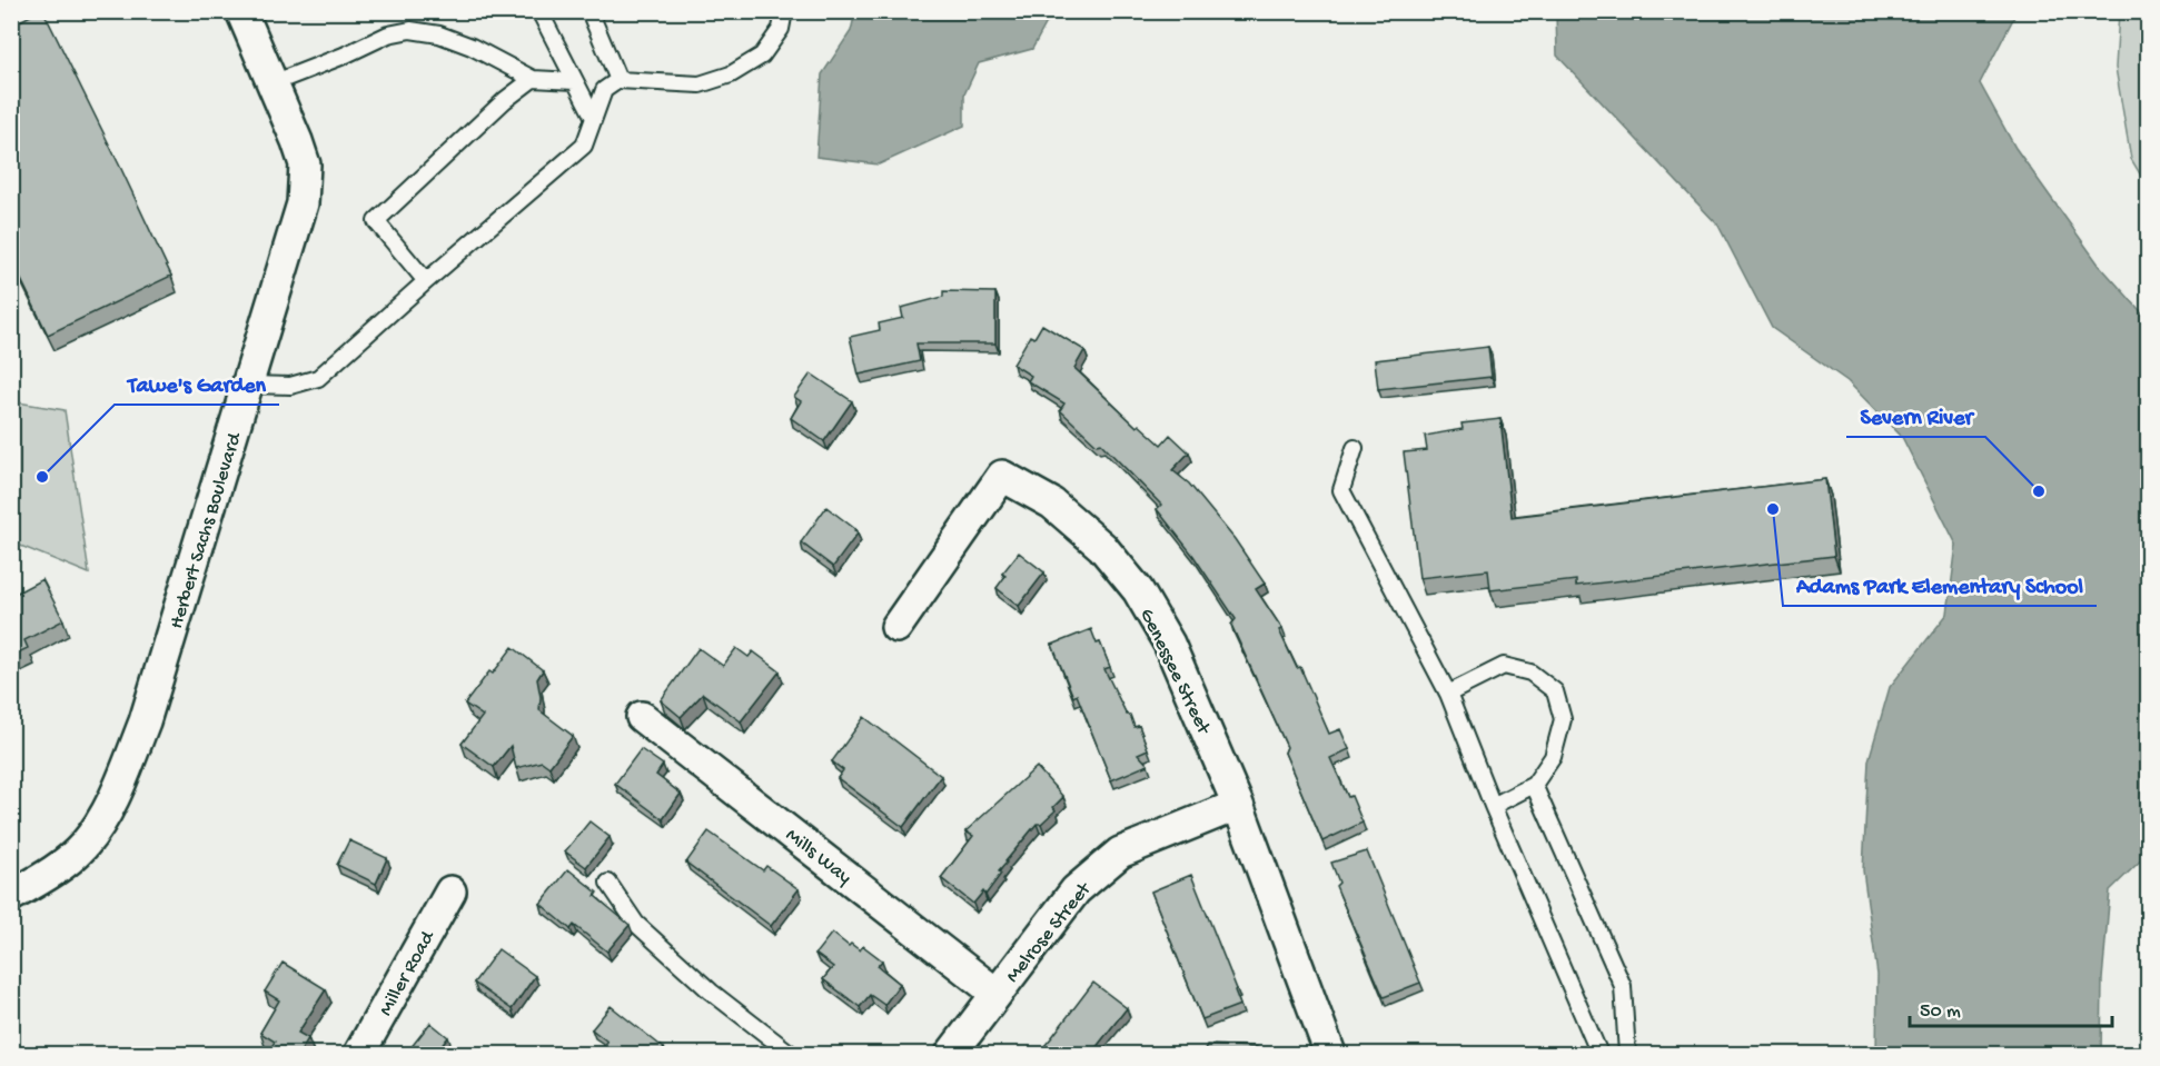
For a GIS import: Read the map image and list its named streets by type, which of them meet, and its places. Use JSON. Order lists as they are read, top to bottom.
{
  "streets": {
    "street": [
      "Herbert Sachs Boulevard",
      "Genessee Street",
      "Mills Way",
      "Melrose Street",
      "Miller Road"
    ]
  },
  "crossings": [
    ["Genessee Street", "Melrose Street"],
    ["Mills Way", "Melrose Street"]
  ],
  "places": ["Tawe's Garden", "Severn River", "Adams Park Elementary School"],
  "scale_bar": "50 m"
}
